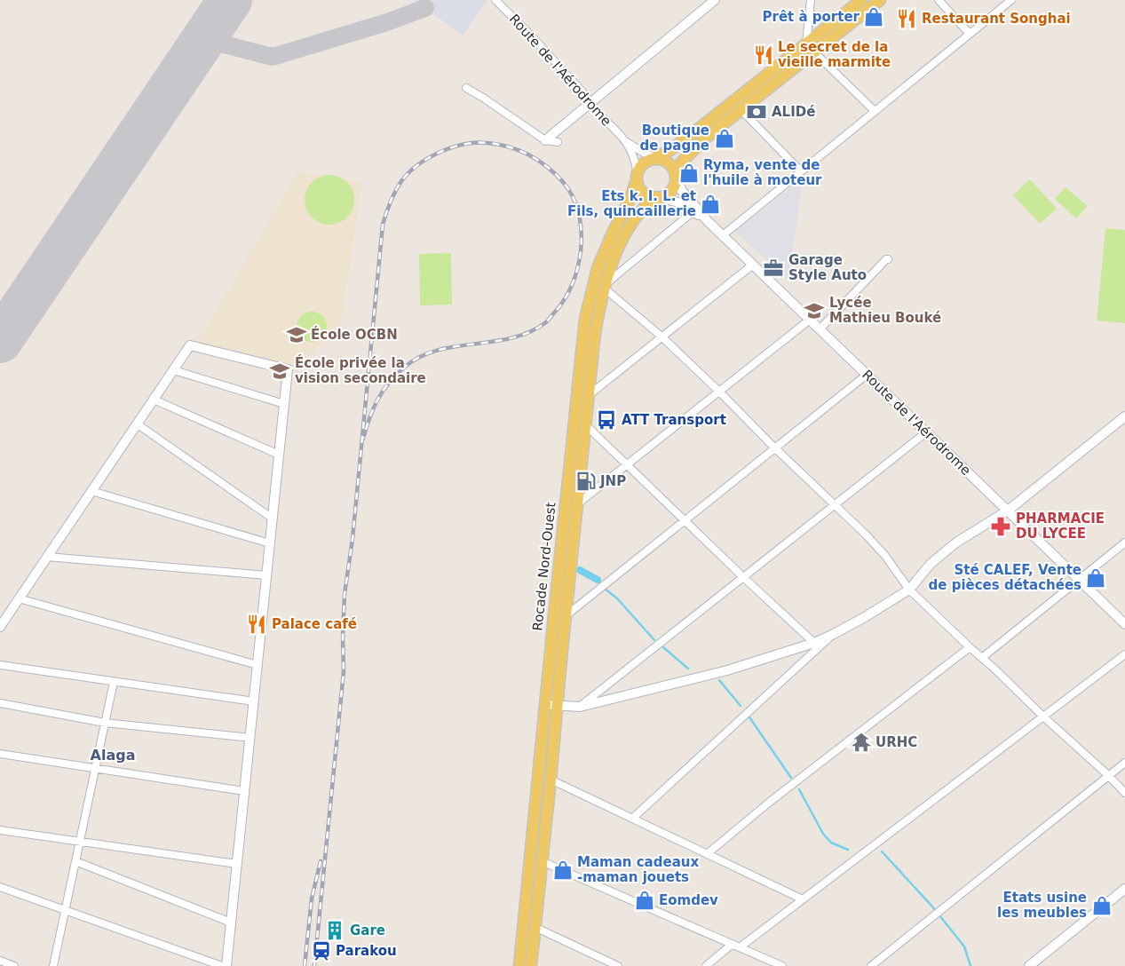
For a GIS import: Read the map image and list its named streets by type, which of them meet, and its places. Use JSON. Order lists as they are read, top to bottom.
{
  "streets": {
    "main road": ["Rocade Nord-Ouest"],
    "street": ["Route de l'Aérodrome"]
  },
  "crossings": [
    ["Route de l'Aérodrome", "Rocade Nord-Ouest"]
  ],
  "districts": ["Alaga"],
  "places": {
    "shop": [
      "Prêt à porter",
      "Boutique de pagne",
      "Ryma, vente de l'huile à moteur",
      "Ets k. I. L. et Fils, quincaillerie",
      "Sté CALEF, Vente de pièces détachées",
      "Maman cadeaux -maman jouets",
      "Eomdev",
      "Etats usine les meubles"
    ],
    "restaurant": ["Restaurant Songhai", "Le secret de la vieille marmite", "Palace café"],
    "bank": ["ALIDé"],
    "office": ["Garage Style Auto"],
    "school or university": ["Lycée Mathieu Bouké", "École OCBN", "École privée la vision secondaire"],
    "bus stop": ["ATT Transport"],
    "fuel station": ["JNP"],
    "pharmacy": ["PHARMACIE DU LYCEE"],
    "temple": ["URHC"],
    "building": ["Gare"],
    "station": ["Parakou"]
  }
}
